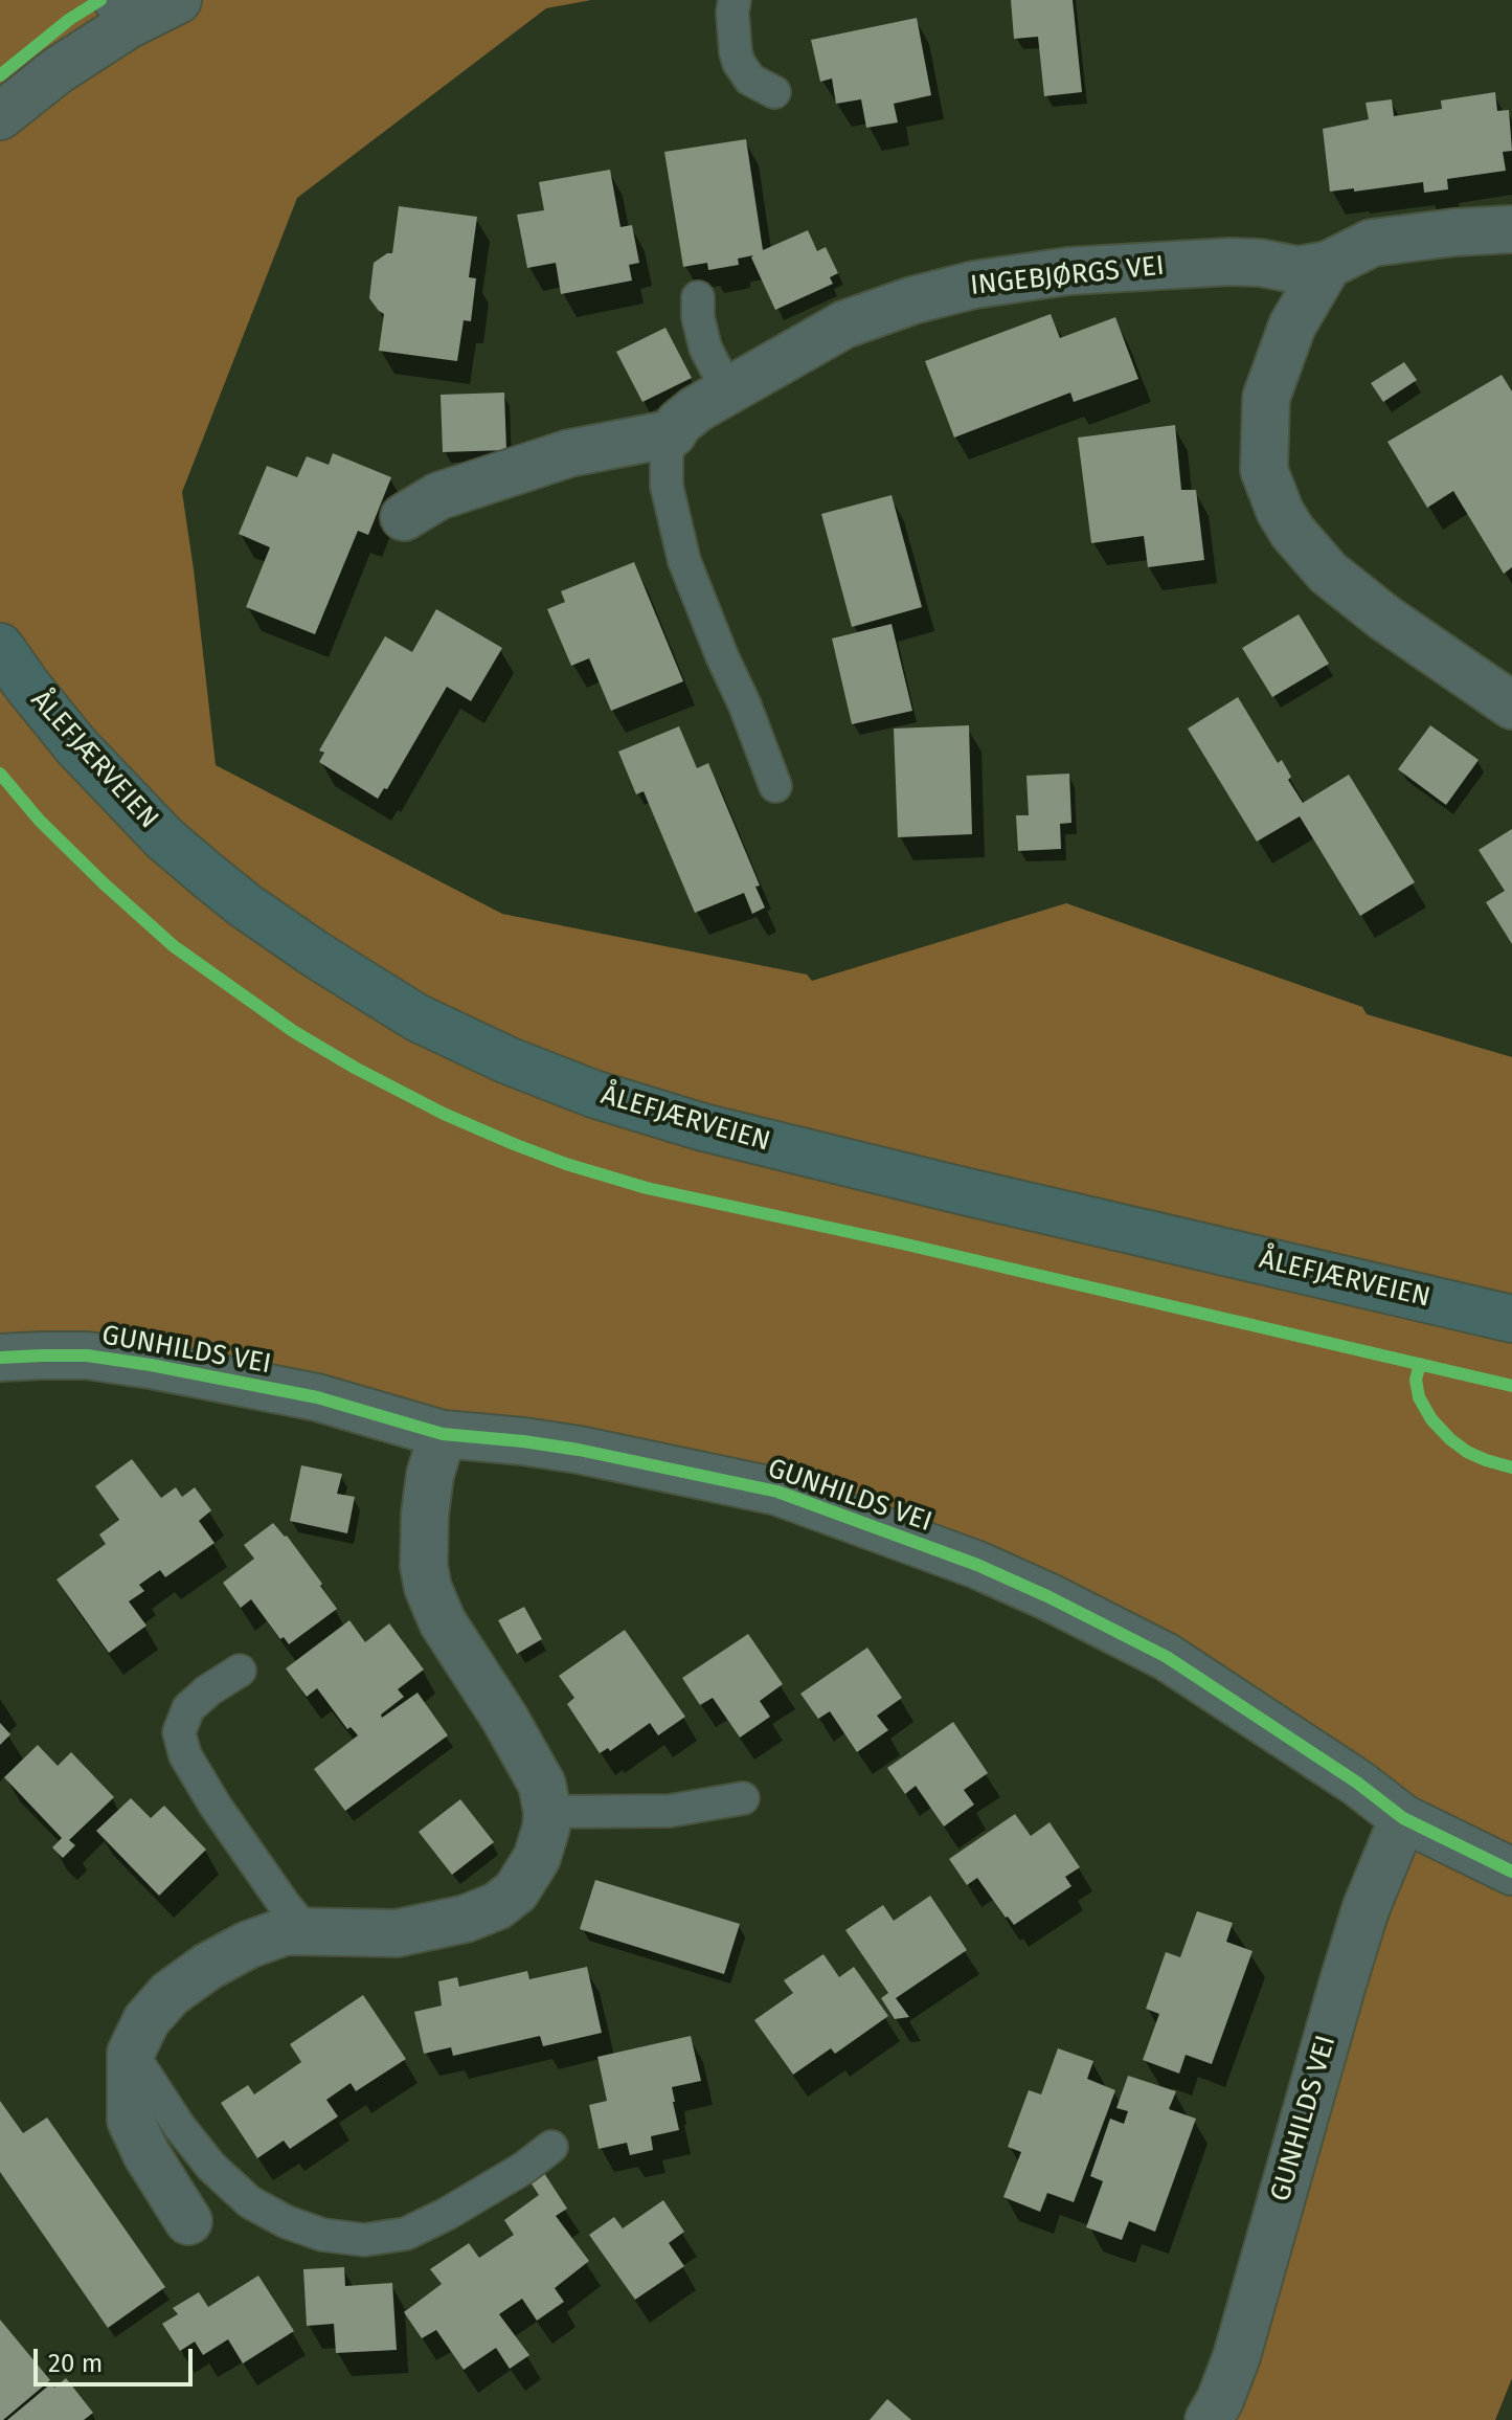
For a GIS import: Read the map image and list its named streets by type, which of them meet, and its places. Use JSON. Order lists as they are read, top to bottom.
{
  "streets": {
    "main road": ["ÅLEFJÆRVEIEN"],
    "street": ["INGEBJØRGS VEI", "GUNHILDS VEI"]
  },
  "scale_bar": "20 m"
}
